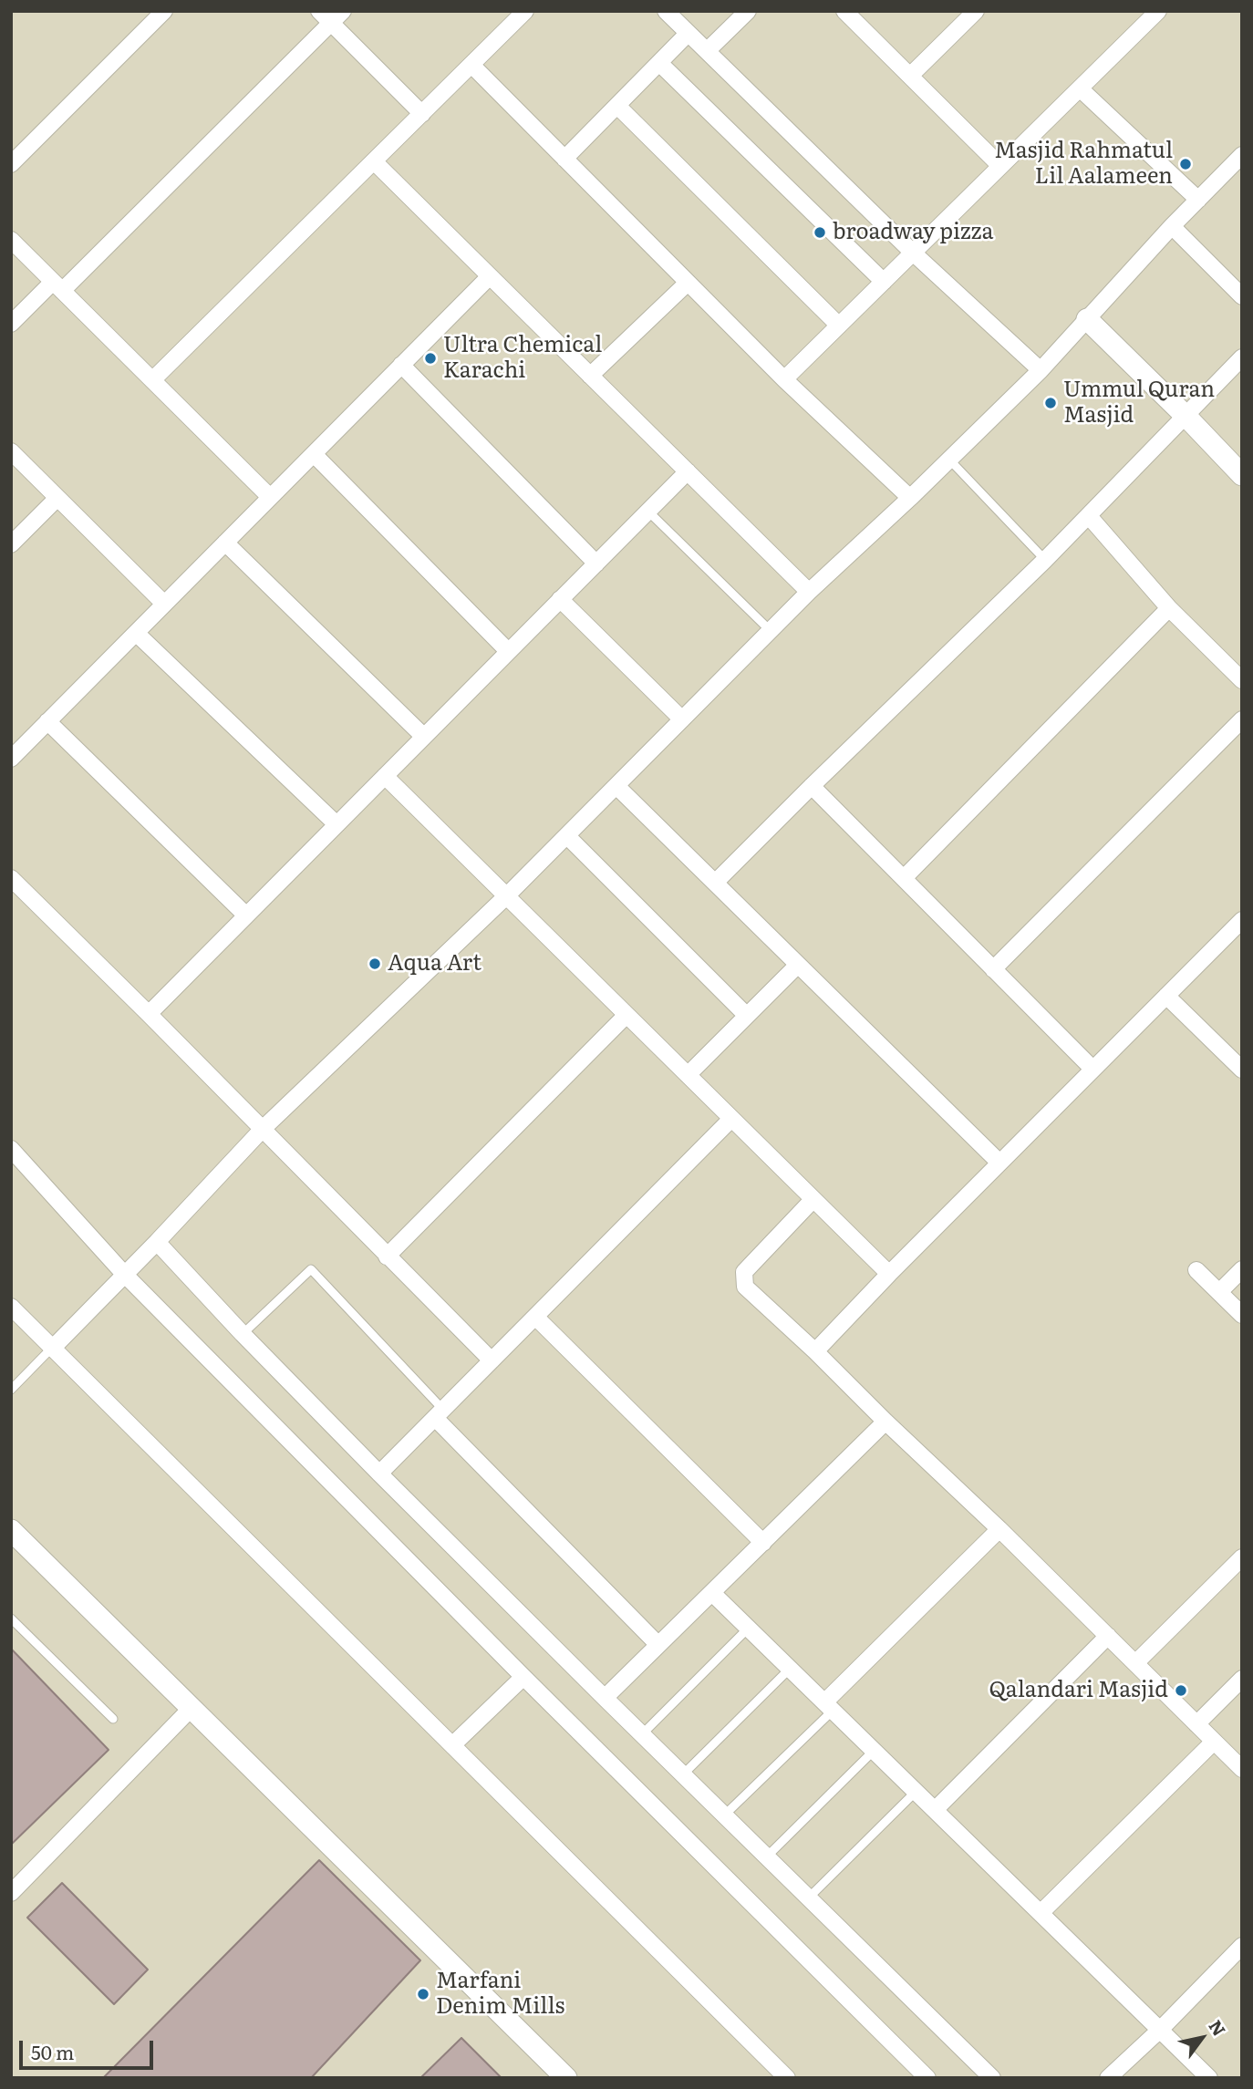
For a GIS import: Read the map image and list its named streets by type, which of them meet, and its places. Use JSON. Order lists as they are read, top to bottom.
{
  "places": [
    "Masjid Rahmatul Lil Aalameen",
    "broadway pizza",
    "Ultra Chemical Karachi",
    "Ummul Quran Masjid",
    "Aqua Art",
    "Qalandari Masjid",
    "Marfani Denim Mills"
  ],
  "scale_bar": "50 m",
  "north": "top right"
}
